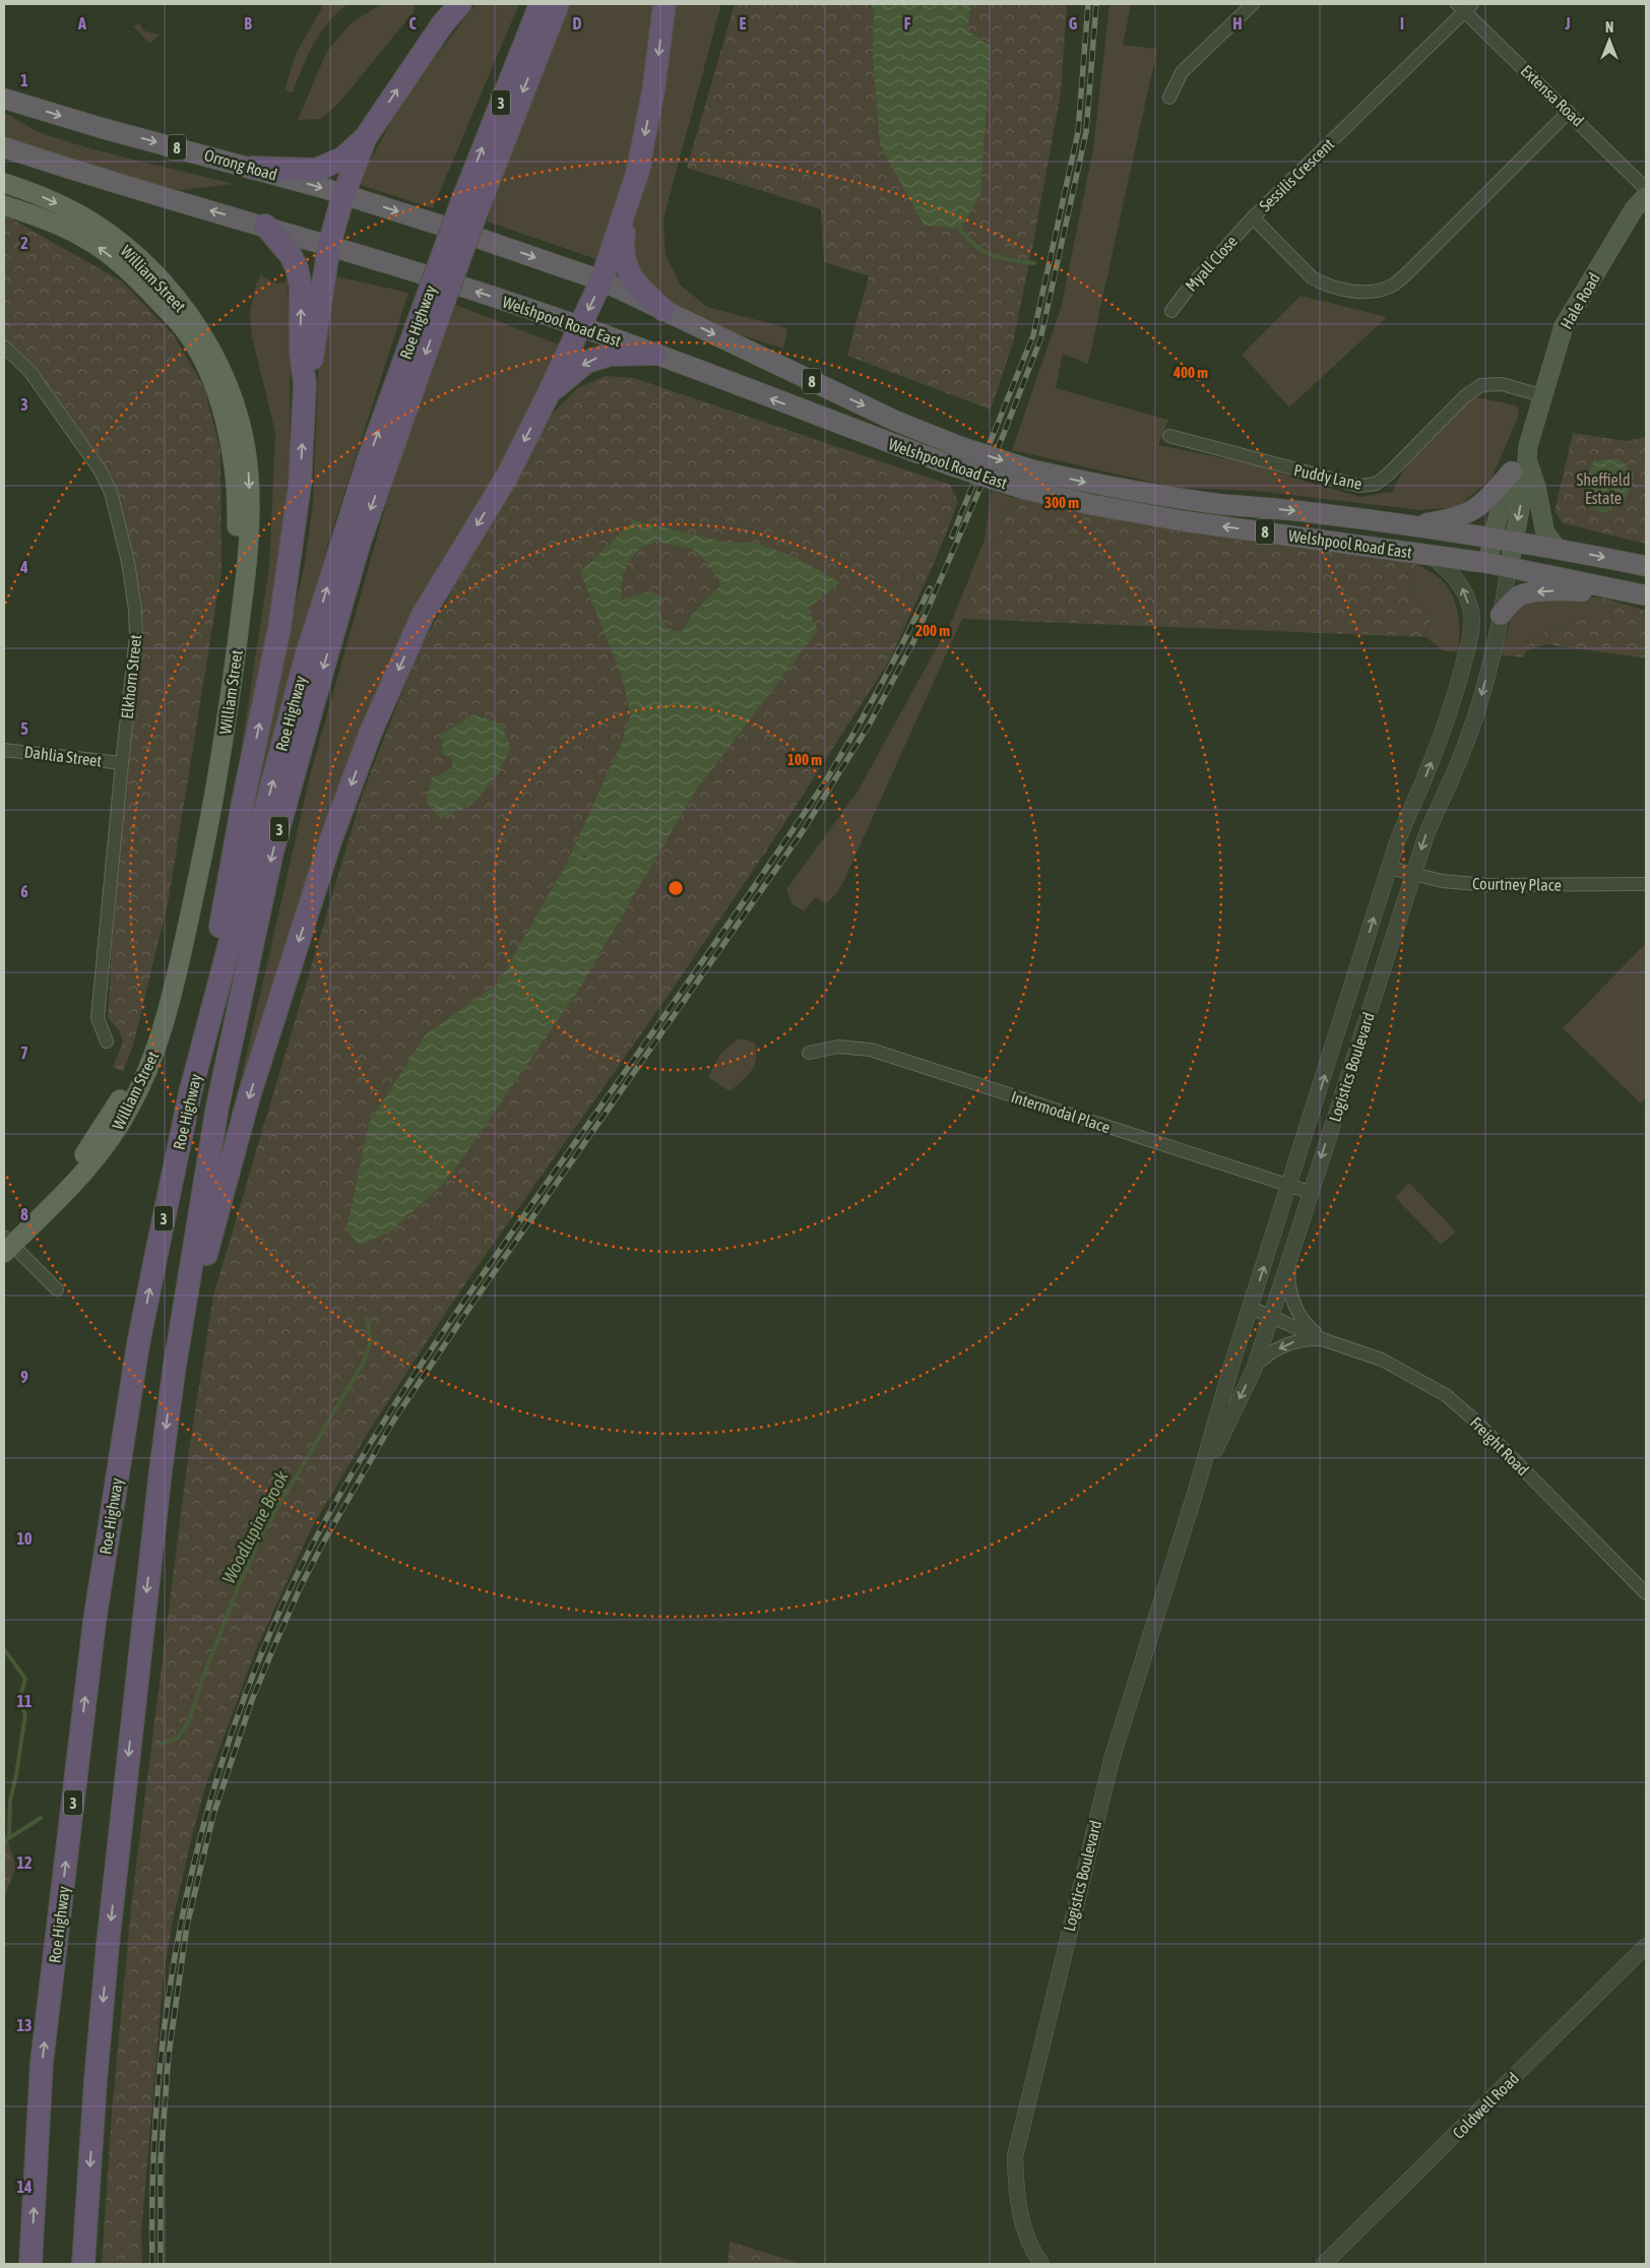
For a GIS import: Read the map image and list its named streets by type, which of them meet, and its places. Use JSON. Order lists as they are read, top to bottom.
{
  "streets": {
    "highway": [
      "3",
      "8",
      "Orrong Road",
      "Welshpool Road East",
      "Roe Highway"
    ],
    "main road": ["William Street", "Hale Road"],
    "street": [
      "Extensa Road",
      "Sessilis Crescent",
      "Myall Close",
      "Puddy Lane",
      "Elkhorn Street",
      "Dahlia Street",
      "Courtney Place",
      "Logistics Boulevard",
      "Intermodal Place",
      "Freight Road",
      "Coldwell Road"
    ]
  },
  "crossings": [
    ["Extensa Road", "Sessilis Crescent"],
    ["8", "Welshpool Road East"],
    ["8", "Roe Highway"],
    ["Orrong Road", "Welshpool Road East"],
    ["Sessilis Crescent", "Myall Close"],
    ["Hale Road", "Welshpool Road East"],
    ["Hale Road", "Puddy Lane"],
    ["Hale Road", "Logistics Boulevard"],
    ["Welshpool Road East", "Roe Highway"],
    ["Welshpool Road East", "Logistics Boulevard"],
    ["Elkhorn Street", "Dahlia Street"],
    ["Courtney Place", "Logistics Boulevard"],
    ["Logistics Boulevard", "Intermodal Place"],
    ["Logistics Boulevard", "Freight Road"]
  ],
  "water": ["Woodlupine Brook"],
  "parks": ["Sheffield Estate"],
  "north": "top",
  "grid": {
    "columns": [
      "A",
      "B",
      "C",
      "D",
      "E",
      "F",
      "G",
      "H",
      "I",
      "J"
    ],
    "rows": [
      "1",
      "2",
      "3",
      "4",
      "5",
      "6",
      "7",
      "8",
      "9",
      "10",
      "11",
      "12",
      "13",
      "14"
    ]
  },
  "rings": [
    "400 m",
    "300 m",
    "200 m",
    "100 m"
  ]
}
